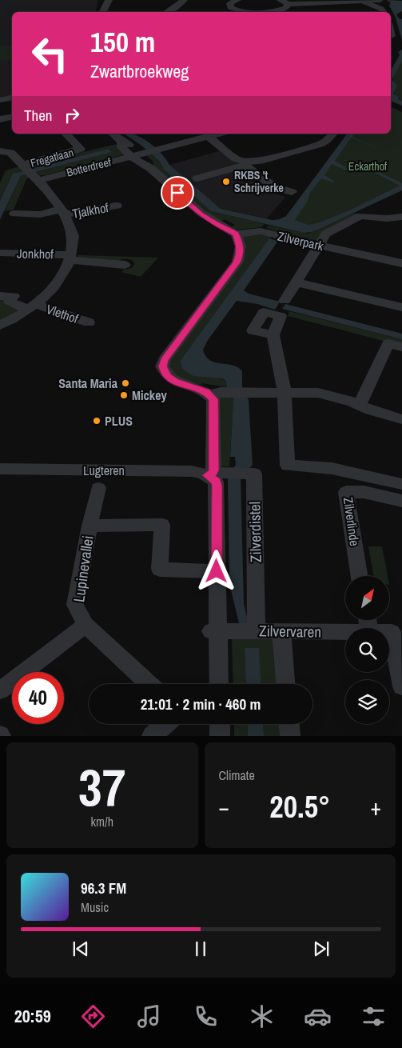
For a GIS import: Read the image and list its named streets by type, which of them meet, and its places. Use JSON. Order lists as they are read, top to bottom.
{
  "streets": {
    "street": [
      "Fregatlaan",
      "Botterdreef",
      "Tjalkhof",
      "Zilverpark",
      "Jonkhof",
      "Vlethof",
      "Lugteren",
      "Zilverlinde",
      "Zilverdistel",
      "Lupinevallei",
      "Zilvervaren"
    ]
  },
  "crossings": [
    ["Lugteren", "Zilverdistel"],
    ["Zilverdistel", "Zilvervaren"]
  ],
  "parks": ["Eckarthof"],
  "places": [
    "RKBS 't Schrijverke",
    "Santa Maria",
    "Mickey",
    "PLUS"
  ],
  "north": "top right",
  "page": {
    "turn": ["150 m", "Zwartbroekweg"],
    "then": "Then",
    "limit": "40",
    "trip": "21:01 · 2 min · 460 m",
    "tile": [
      ["37", "km/h"],
      "Climate"
    ],
    "heat": ["−", "20.5°", "+"],
    "song": ["96.3 FM", "Music"],
    "tabs": "20:59"
  }
}
